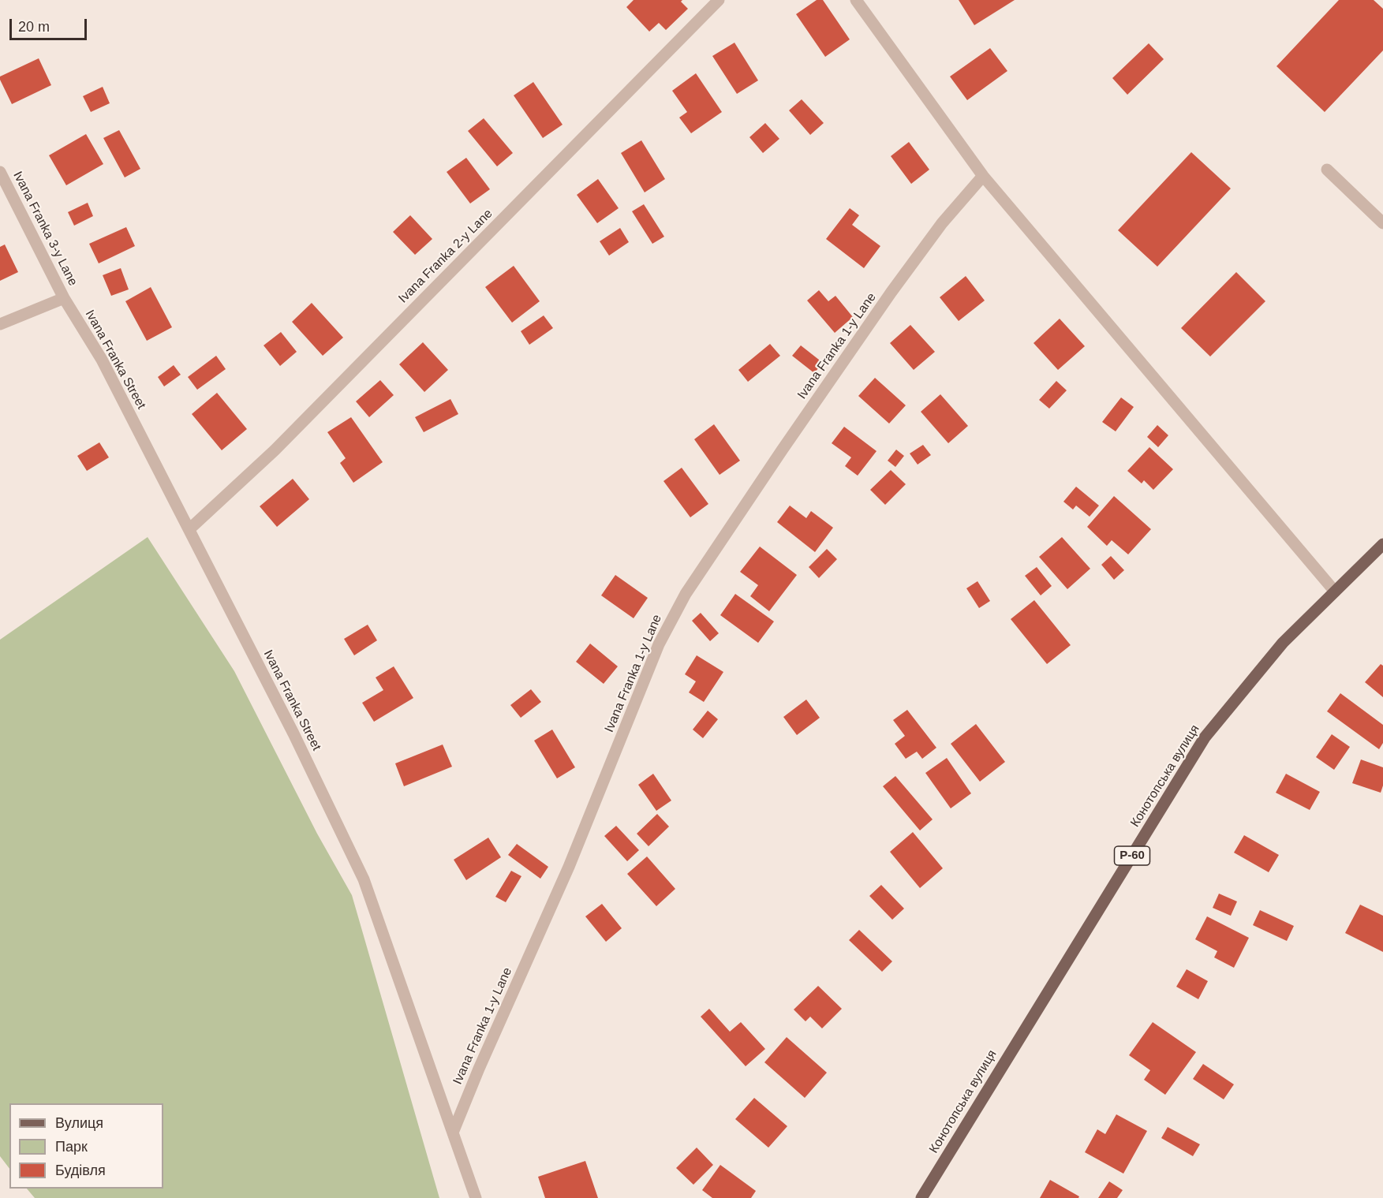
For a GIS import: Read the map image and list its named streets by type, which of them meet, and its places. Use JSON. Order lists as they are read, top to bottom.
{
  "streets": {
    "main road": ["Конотопська вулиця", "Р-60"],
    "street": [
      "Ivana Franka 3-y Lane",
      "Ivana Franka 2-y Lane",
      "Ivana Franka 1-y Lane",
      "Ivana Franka Street"
    ]
  },
  "crossings": [
    ["Ivana Franka 3-y Lane", "Ivana Franka Street"],
    ["Ivana Franka 2-y Lane", "Ivana Franka Street"],
    ["Ivana Franka 1-y Lane", "Ivana Franka Street"]
  ],
  "legend": ["Вулиця", "Парк", "Будівля"],
  "scale_bar": "20 m"
}
